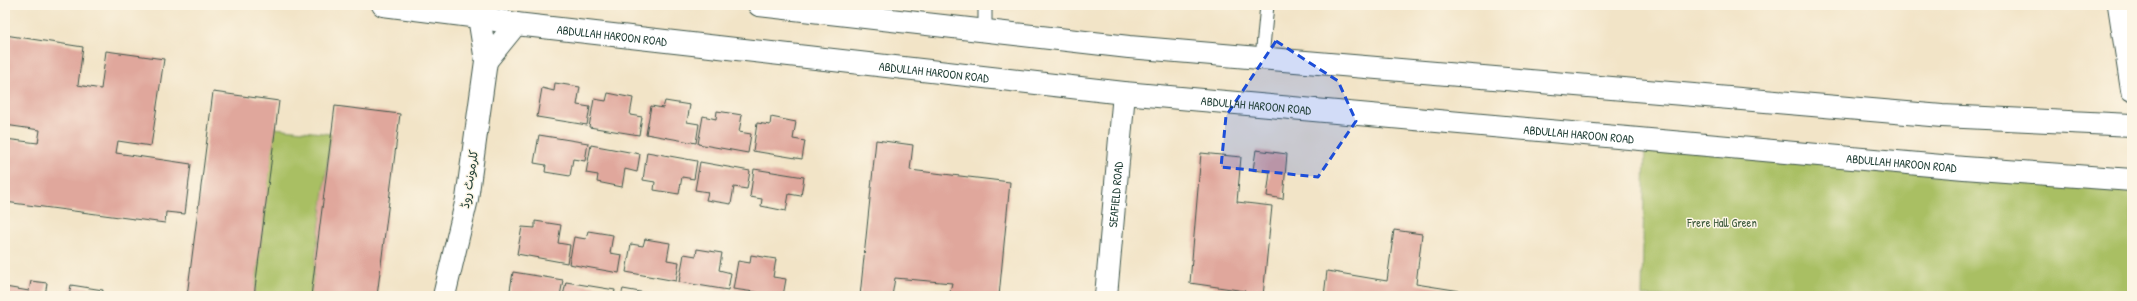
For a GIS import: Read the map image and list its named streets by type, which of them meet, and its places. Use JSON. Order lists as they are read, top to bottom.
{
  "streets": {
    "main road": ["ABDULLAH HAROON ROAD", "کلرمونٹ روڈ", "SEAFIELD ROAD"]
  },
  "crossings": [
    ["ABDULLAH HAROON ROAD", "SEAFIELD ROAD"]
  ],
  "parks": ["Frere Hall Green"]
}
